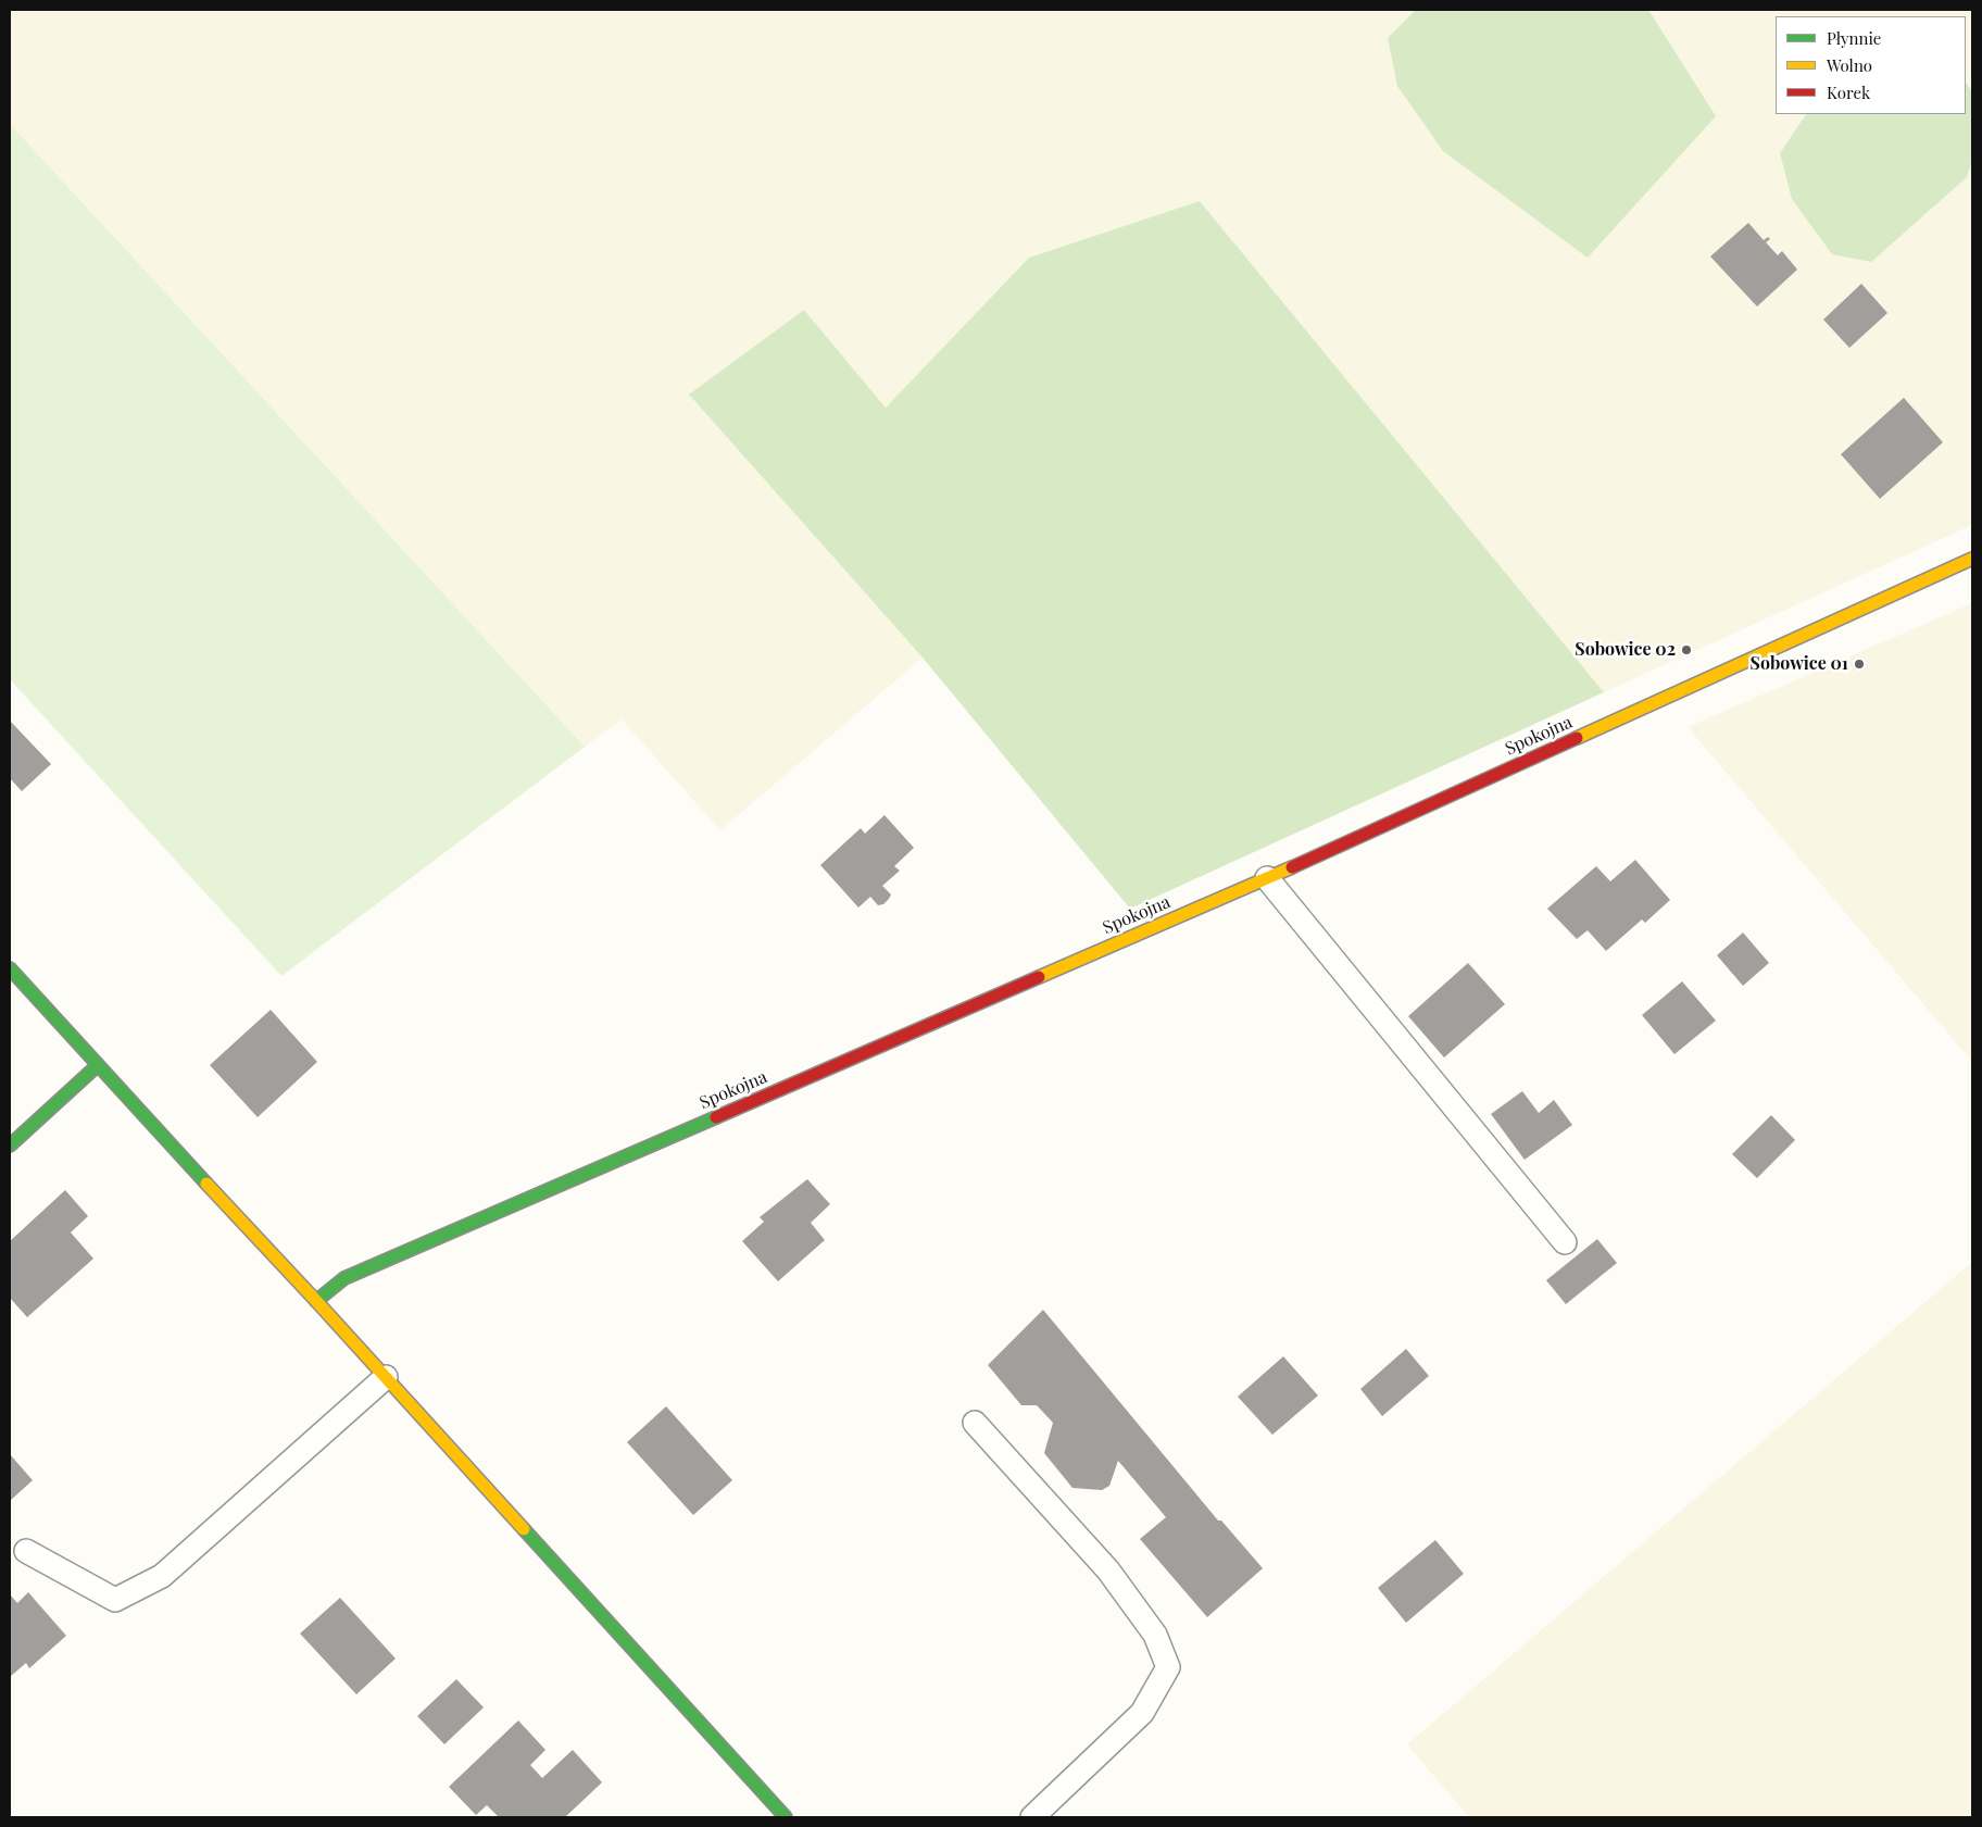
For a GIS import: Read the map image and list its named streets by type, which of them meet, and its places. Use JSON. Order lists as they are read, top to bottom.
{
  "streets": {
    "street": ["Spokojna"]
  },
  "places": ["Sobowice 02", "Sobowice 01"],
  "legend": ["Płynnie", "Wolno", "Korek"]
}
